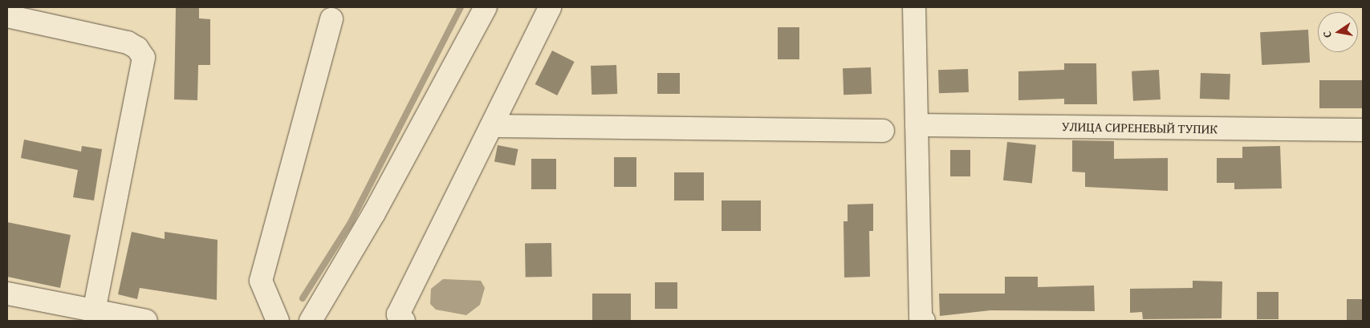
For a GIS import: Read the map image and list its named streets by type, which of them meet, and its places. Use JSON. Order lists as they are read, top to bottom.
{
  "streets": {
    "street": ["УЛИЦА СИРЕНЕВЫЙ ТУПИК"]
  },
  "north": "left"
}
